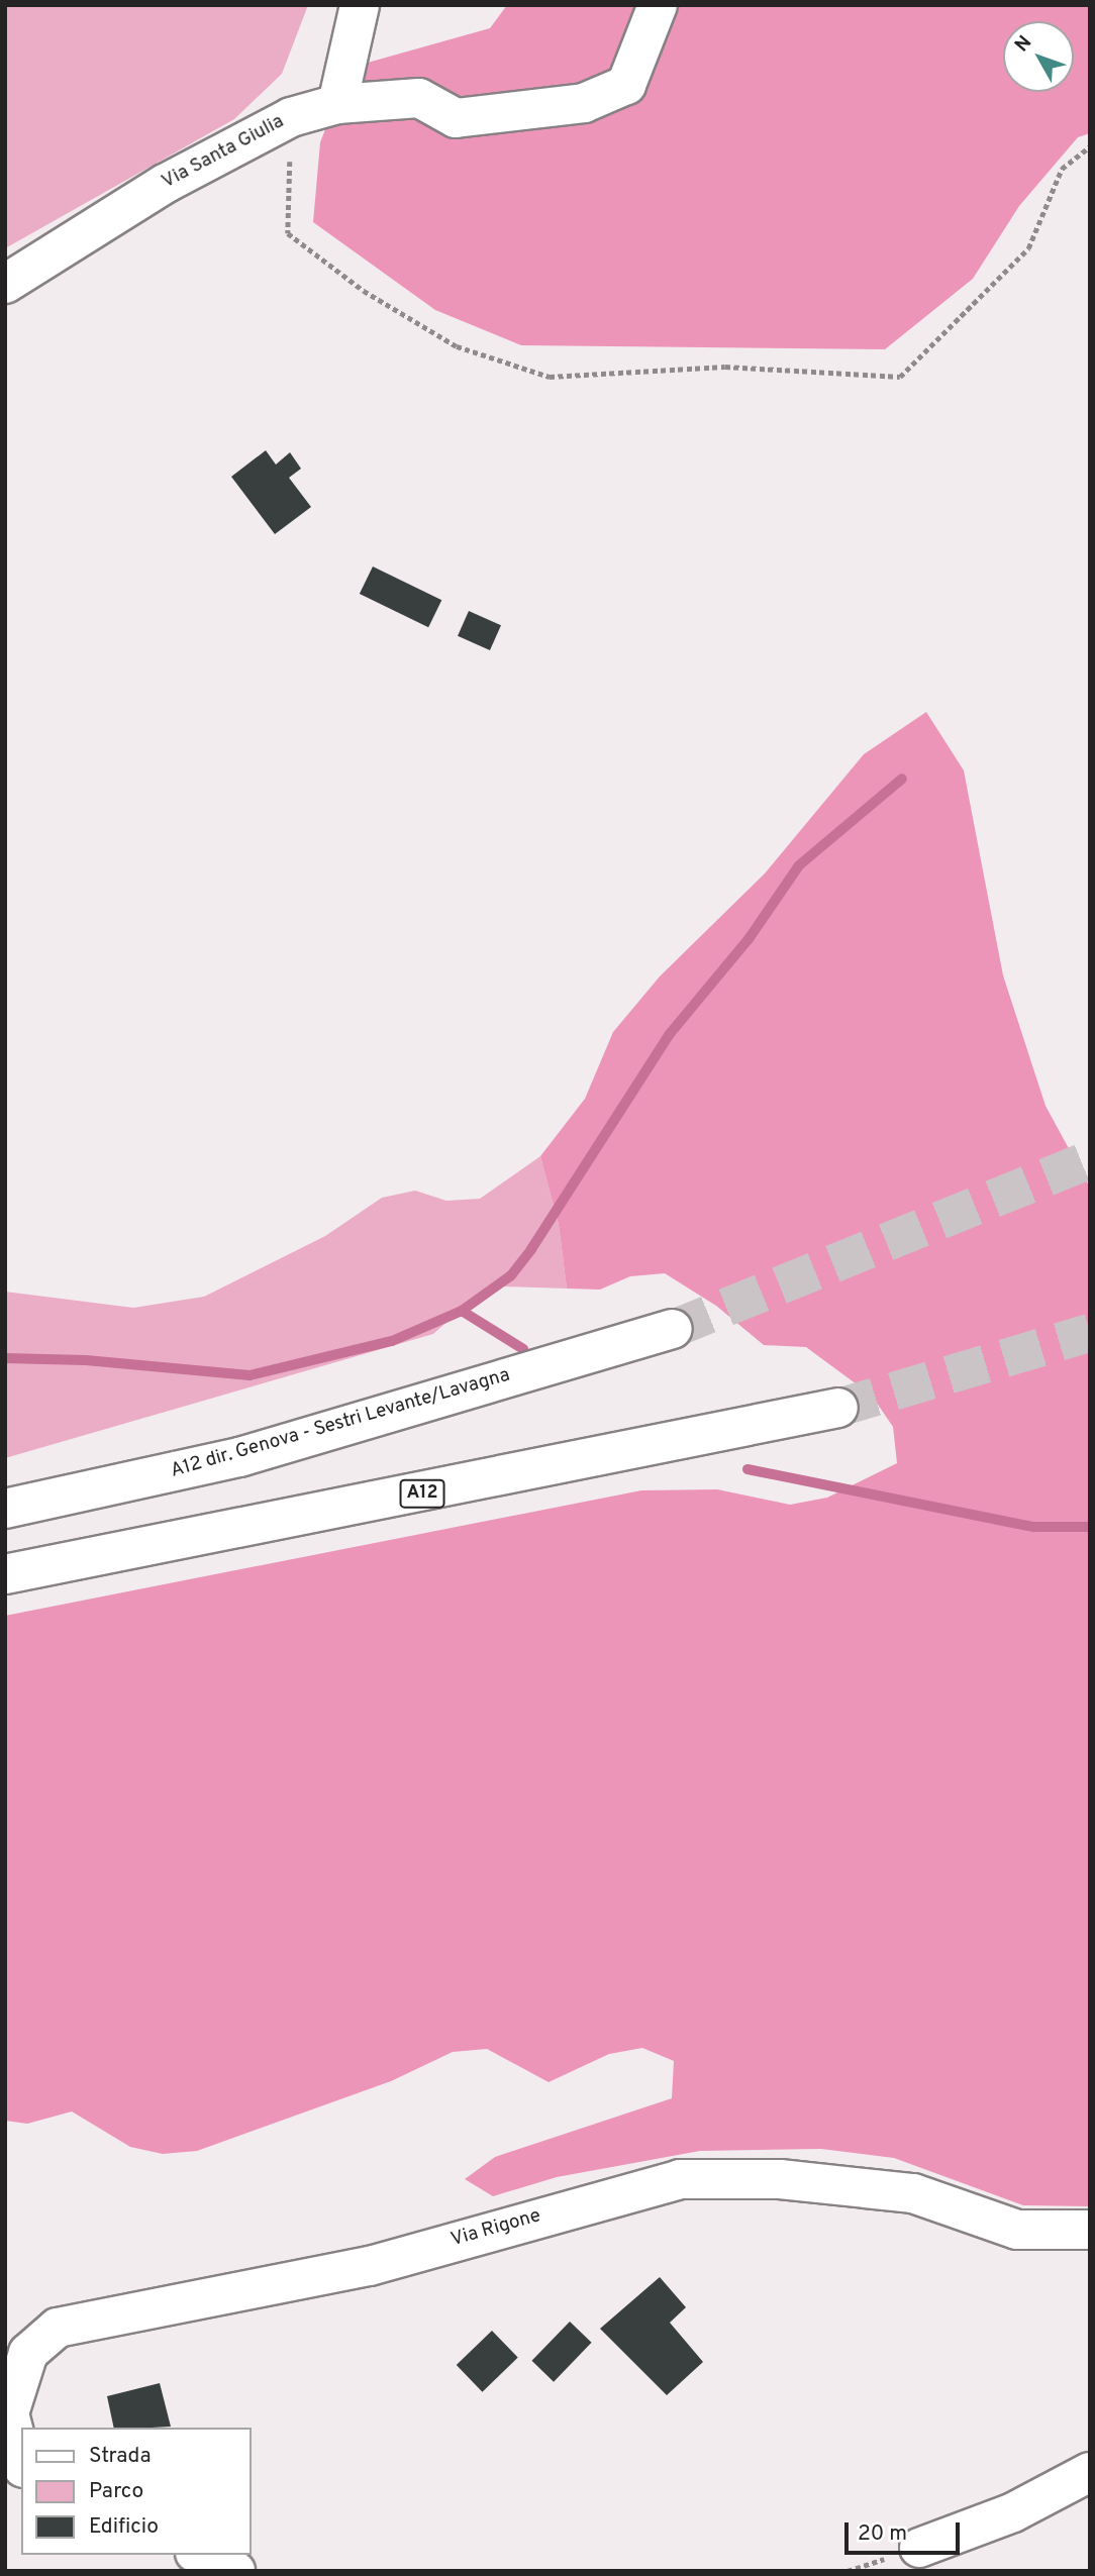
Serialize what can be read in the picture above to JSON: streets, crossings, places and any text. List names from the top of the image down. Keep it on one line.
{"streets":{"main road":["Via Santa Giulia","A12 dir. Genova - Sestri Levante/Lavagna","A12","Via Rigone"]},"legend":["Strada","Parco","Edificio"],"scale_bar":"20 m","north":"top left"}
